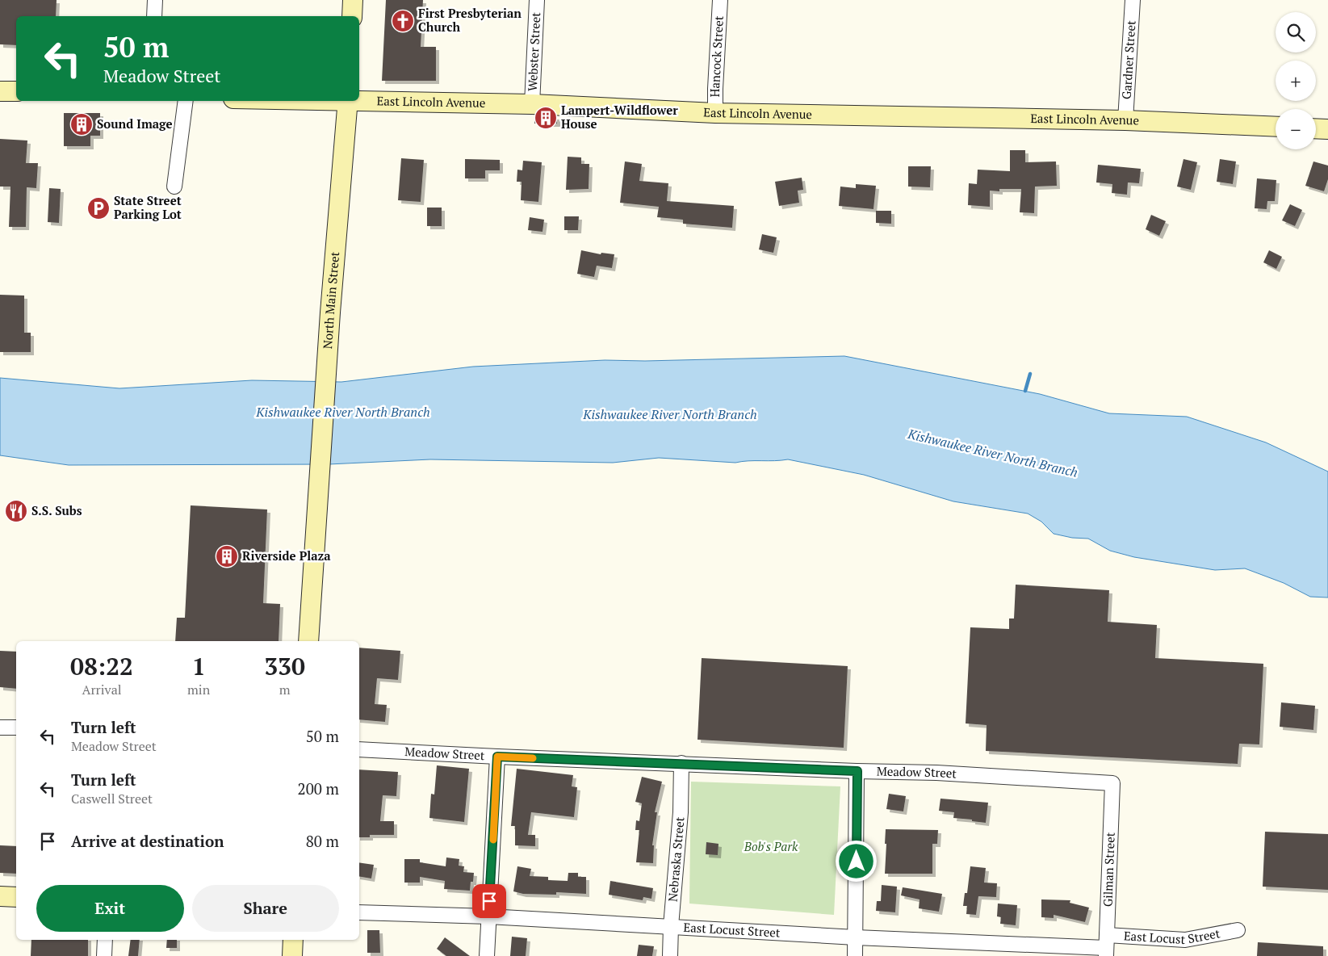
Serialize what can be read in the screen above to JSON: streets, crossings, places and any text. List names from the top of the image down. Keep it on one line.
{"streets":{"street":["Webster Street","Hancock Street","Gardner Street","East Lincoln Avenue","North Main Street","Meadow Street","Nebraska Street","Gilman Street","East Locust Street"]},"crossings":[["Webster Street","East Lincoln Avenue"],["Hancock Street","East Lincoln Avenue"],["Gardner Street","East Lincoln Avenue"],["Meadow Street","Nebraska Street"],["Meadow Street","Gilman Street"],["Nebraska Street","East Locust Street"],["Gilman Street","East Locust Street"]],"water":["Kishwaukee River North Branch"],"parks":["Bob's Park"],"places":{"church":["First Presbyterian Church"],"building":["Lampert-Wildflower House","Sound Image","Riverside Plaza"],"parking":["State Street Parking Lot"],"restaurant":["S.S. Subs"]},"page":{"map_buttons":["+","−"],"turn":["50 m","Meadow Street"],"eta":["08:22","Arrival","1","min","330","m"],"list":[{"name":"Turn left","note":"Meadow Street","value":"50 m"},{"name":"Turn left","note":"Caswell Street","value":"200 m"},{"name":"Arrive at destination","value":"80 m"}],"buttons":["Exit","Share"]}}
